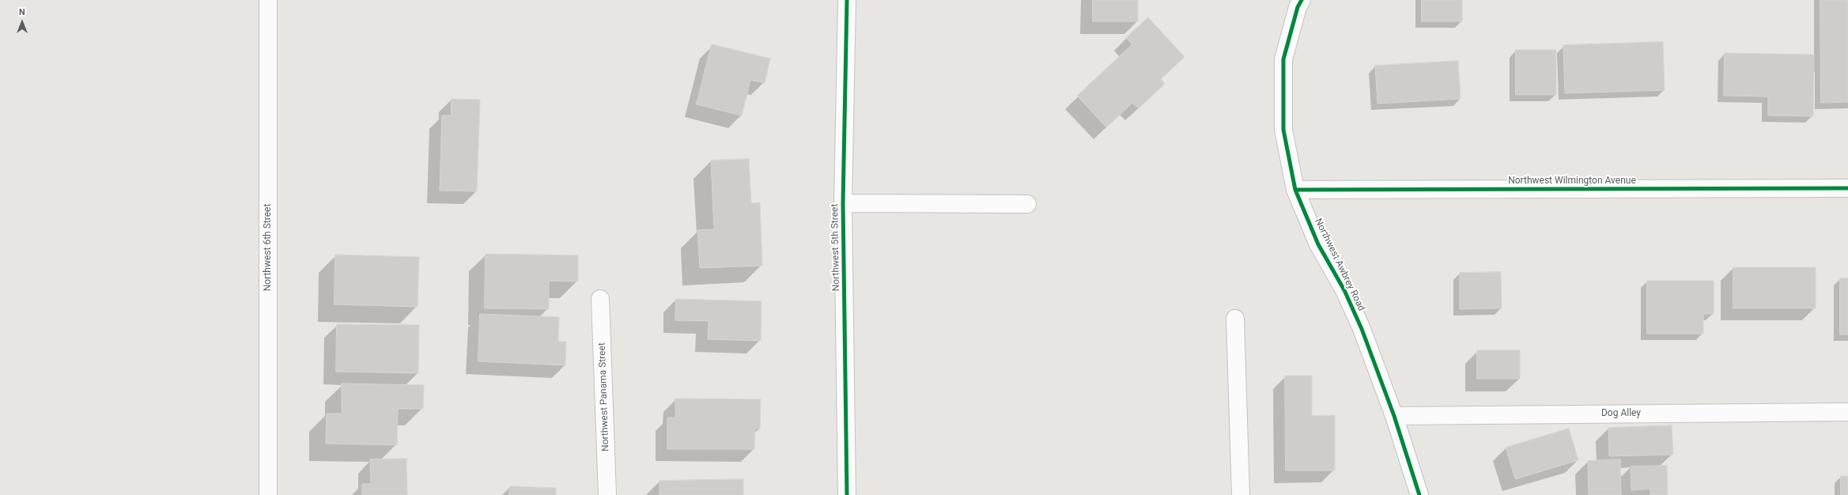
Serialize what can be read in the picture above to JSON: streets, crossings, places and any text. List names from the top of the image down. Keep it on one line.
{"streets":{"street":["Northwest Wilmington Avenue","Northwest 6th Street","Northwest 5th Street","Northwest Awbrey Road","Northwest Panama Street","Dog Alley"]},"crossings":[["Northwest Wilmington Avenue","Northwest Awbrey Road"],["Northwest Awbrey Road","Dog Alley"]],"north":"top"}
